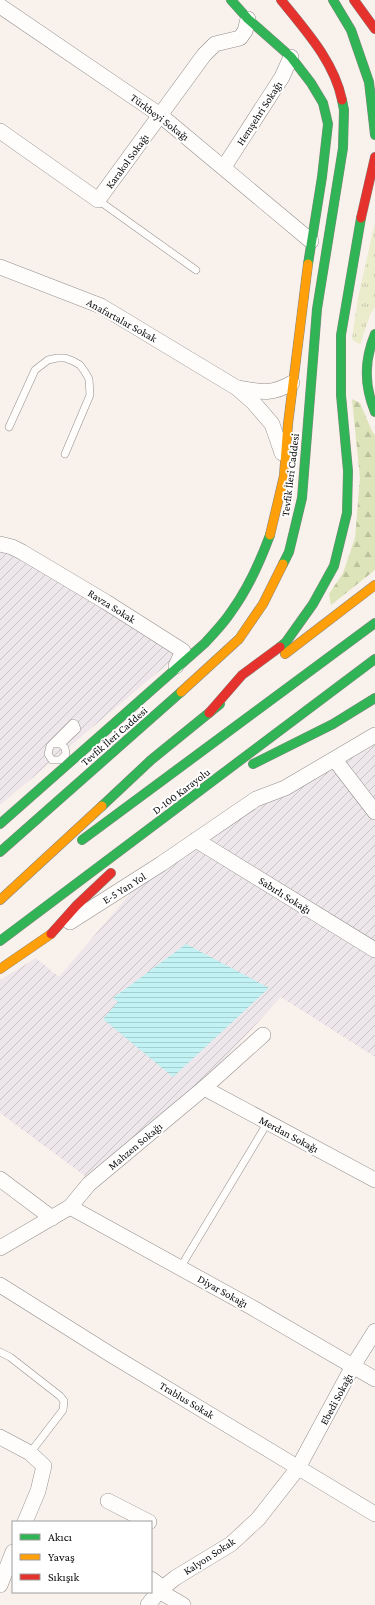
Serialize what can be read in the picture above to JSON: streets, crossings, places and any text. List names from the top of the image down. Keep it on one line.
{"streets":{"main road":["Tevfik İleri Caddesi","D-100 Karayolu"],"street":["Hemşehri Sokağı","Türkbeyi Sokağı","Karakol Sokağı","Anafartalar Sokak","Ravza Sokak","E-5 Yan Yol","Sabırlı Sokağı","Merdan Sokağı","Mahzen Sokağı","Diyar Sokağı","Ebedi Sokağı","Trablus Sokak","Kalyon Sokak"]},"crossings":[["Hemşehri Sokağı","Türkbeyi Sokağı"],["Hemşehri Sokağı","Tevfik İleri Caddesi"],["Türkbeyi Sokağı","Karakol Sokağı"],["Türkbeyi Sokağı","Tevfik İleri Caddesi"],["Karakol Sokağı","Tevfik İleri Caddesi"],["Tevfik İleri Caddesi","Ravza Sokak"],["E-5 Yan Yol","Sabırlı Sokağı"],["Merdan Sokağı","Mahzen Sokağı"],["Mahzen Sokağı","Diyar Sokağı"],["Diyar Sokağı","Ebedi Sokağı"],["Ebedi Sokağı","Trablus Sokak"],["Ebedi Sokağı","Kalyon Sokak"],["Trablus Sokak","Kalyon Sokak"]],"legend":["Akıcı","Yavaş","Sıkışık"]}
